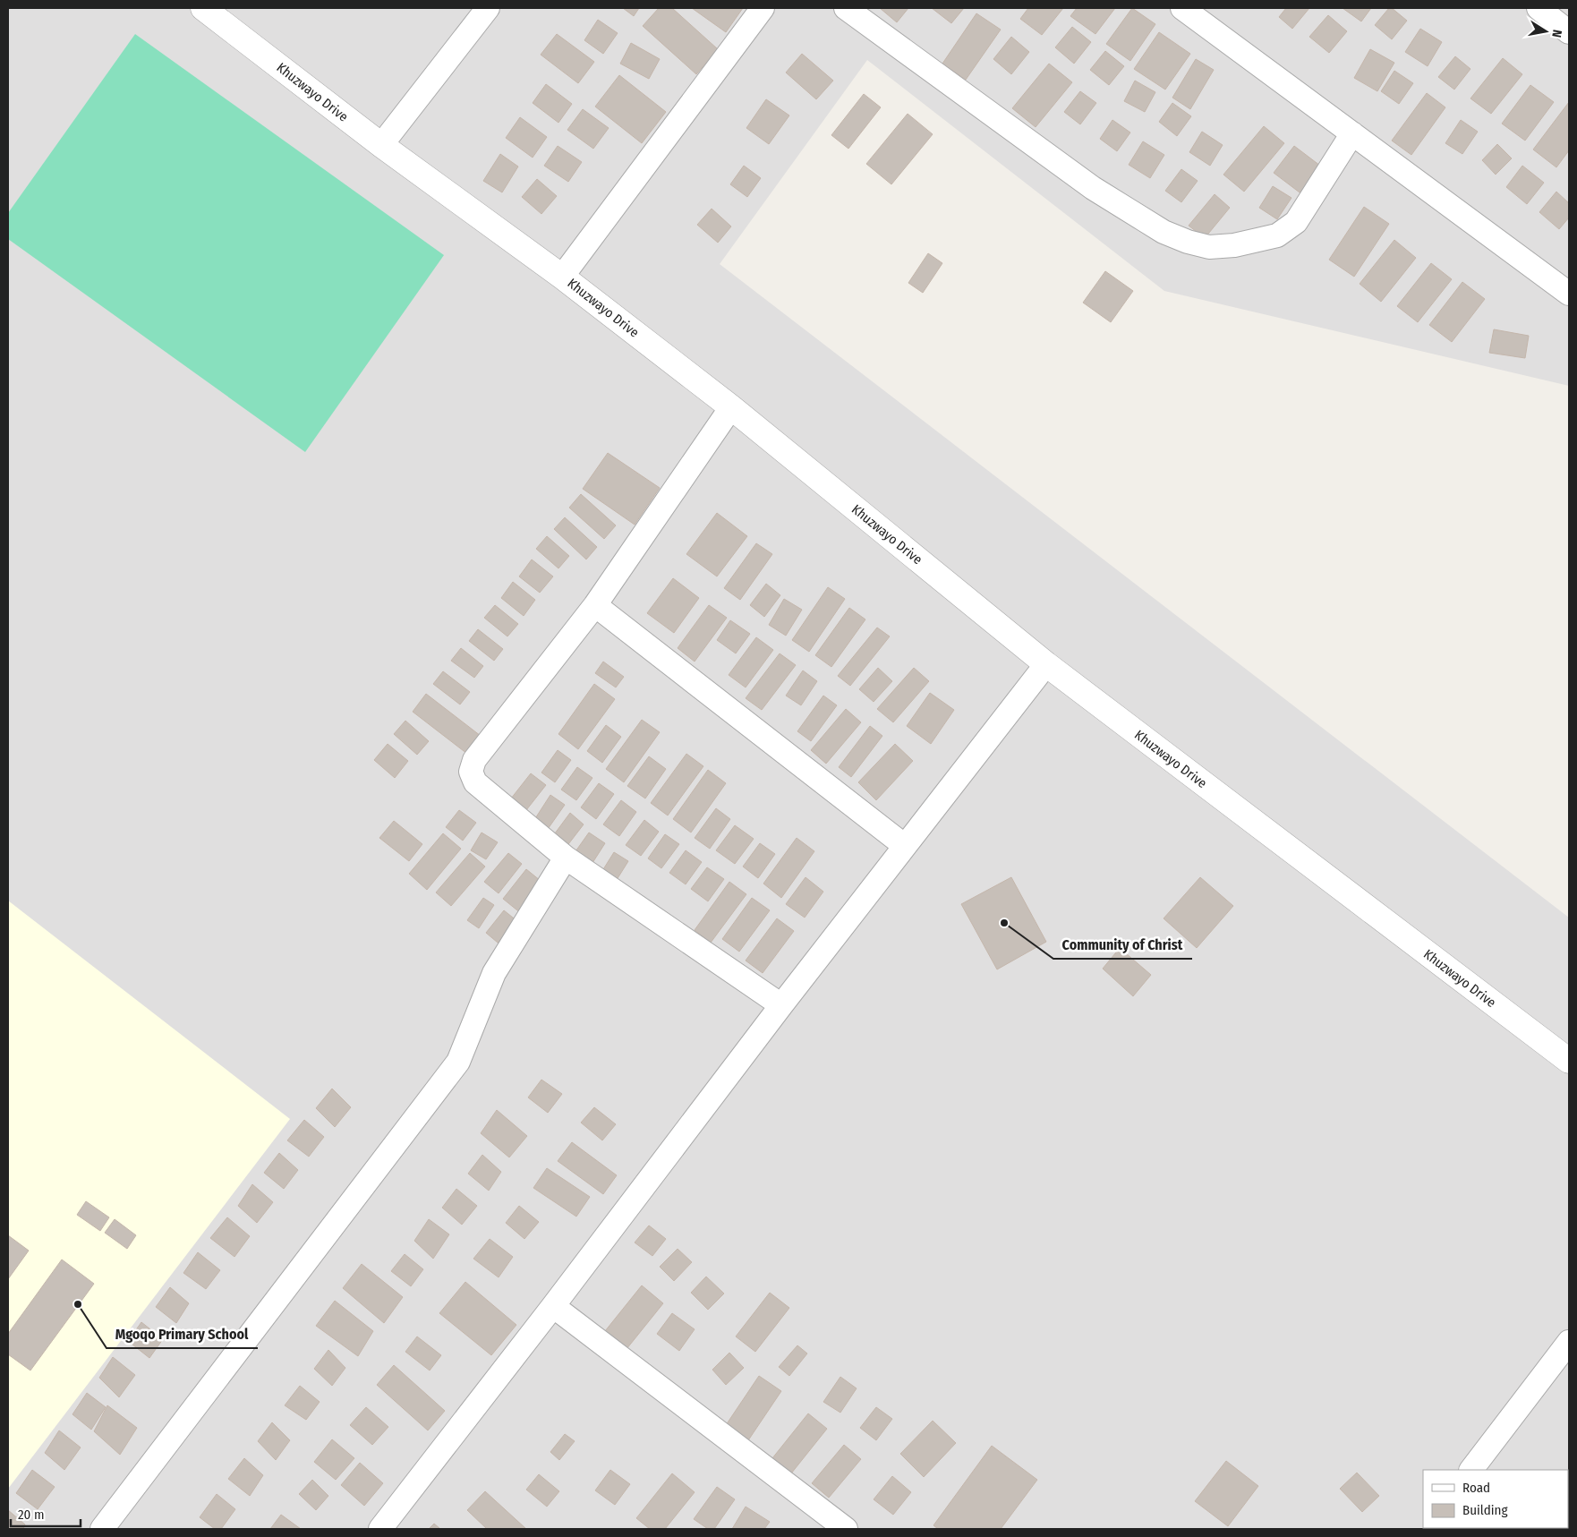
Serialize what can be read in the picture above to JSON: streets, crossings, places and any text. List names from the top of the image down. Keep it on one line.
{"streets":{"street":["Khuzwayo Drive"]},"places":["Community of Christ","Mgoqo Primary School"],"legend":["Road","Building"],"scale_bar":"20 m","north":"right"}
